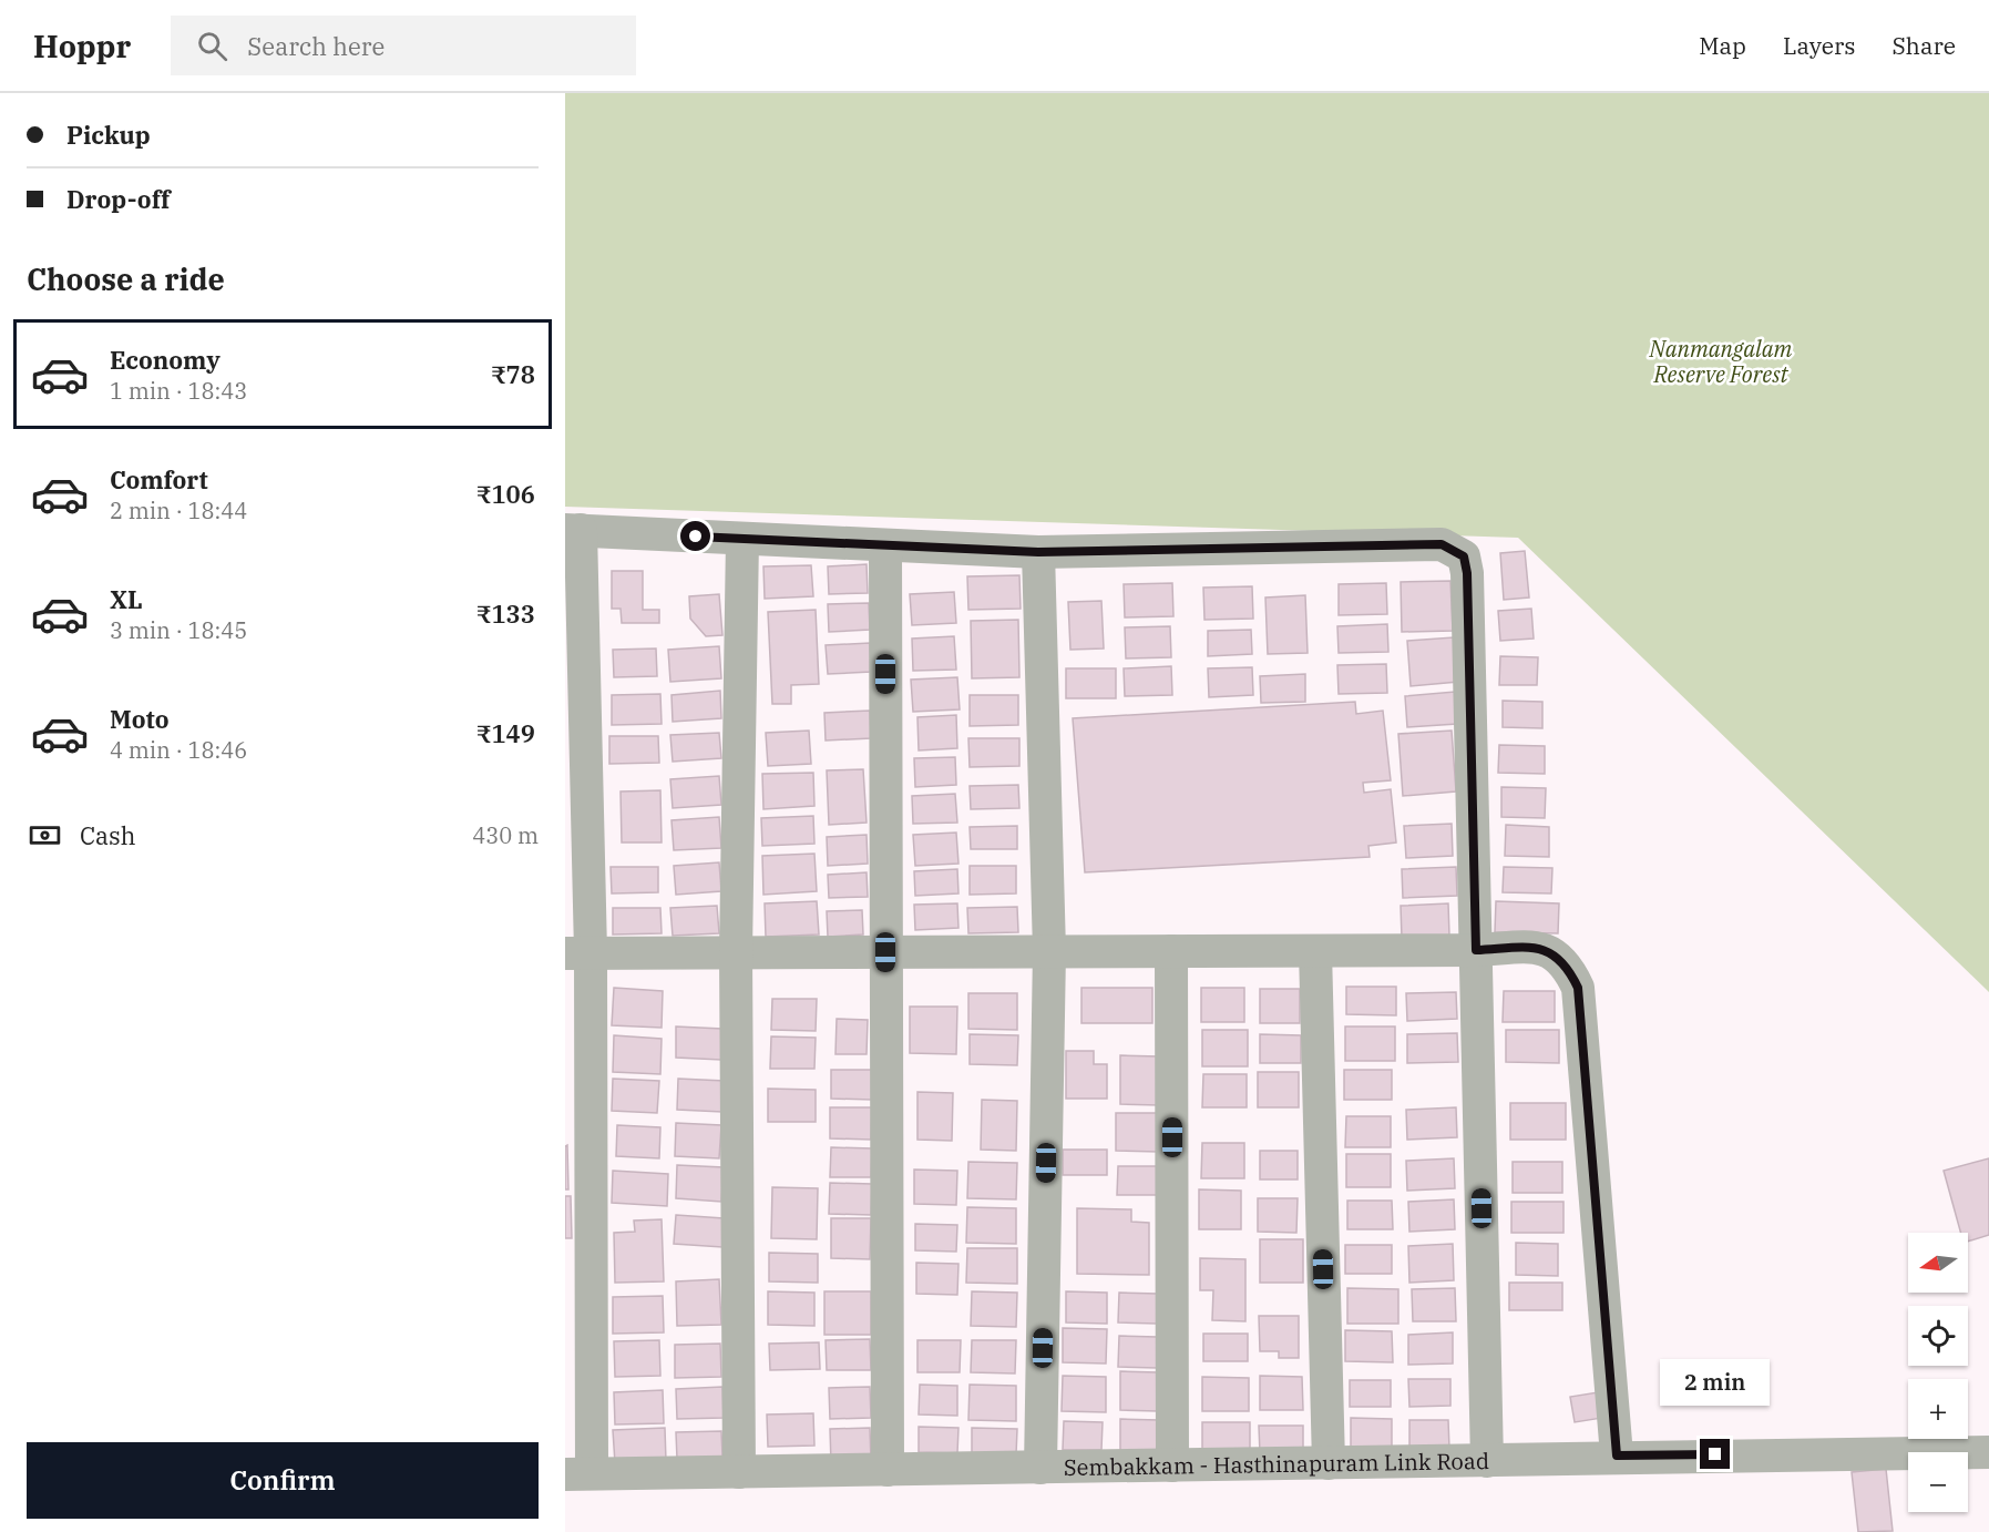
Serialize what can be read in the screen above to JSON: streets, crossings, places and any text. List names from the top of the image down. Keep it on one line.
{"streets":{"street":["Sembakkam - Hasthinapuram Link Road"]},"parks":["Nanmangalam Reserve Forest"],"north":"left","page":{"header":"Hoppr","search":"Search here","nav":["Map","Layers","Share"],"banner":["Pickup","Drop-off"],"heading":"Choose a ride","list":[{"name":"Economy","note":"1 min · 18:43","value":"₹78"},{"name":"Comfort","note":"2 min · 18:44","value":"₹106"},{"name":"XL","note":"3 min · 18:45","value":"₹133"},{"name":"Moto","note":"4 min · 18:46","value":"₹149"}],"pay":["Cash","430 m"],"map_buttons":["+","−"],"bubble":"2 min","buttons":"Confirm"}}
